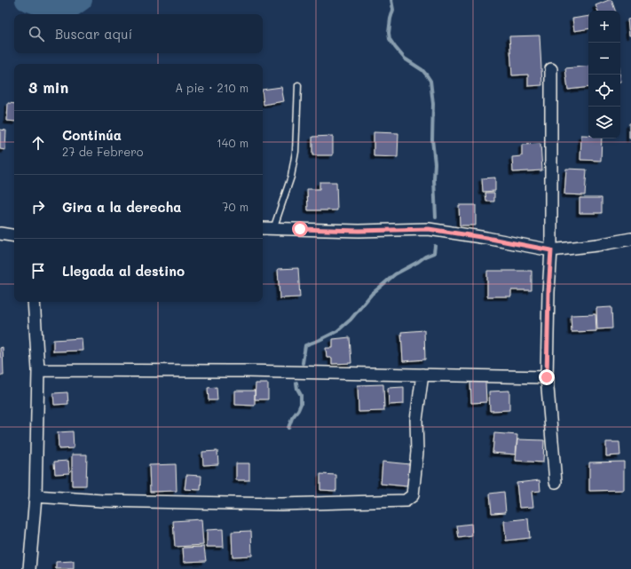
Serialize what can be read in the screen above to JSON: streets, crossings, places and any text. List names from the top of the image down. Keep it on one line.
{"page":{"map_buttons":["+","−"],"search":"Buscar aquí","heading":["3 min","A pie · 210 m"],"list":[["Continúa","27 de Febrero","140 m"],["Gira a la derecha","70 m"],"Llegada al destino"]}}
